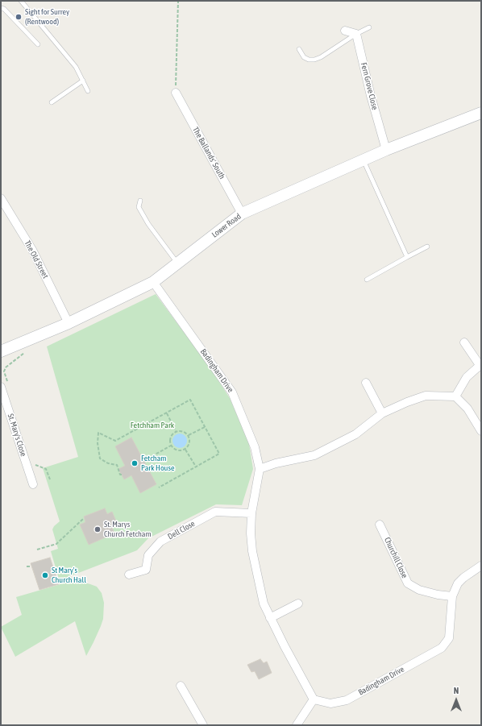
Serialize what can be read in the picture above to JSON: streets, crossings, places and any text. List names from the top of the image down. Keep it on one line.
{"streets":{"street":["Fern Grove Close","The Ballands' South","Lower Road","The Old Street","Badingham Drive","St. Mary's Close","Dell Close","Churchill Close"]},"crossings":[["Fern Grove Close","Lower Road"],["The Ballands' South","Lower Road"],["Lower Road","The Old Street"],["Lower Road","Badingham Drive"],["Badingham Drive","Dell Close"],["Badingham Drive","Churchill Close"]],"parks":["Fetchham Park"],"places":["Sight for Surrey (Rentwood)","Fetcham Park House","St. Marys Church Fetcham","St Mary's Church Hall"],"north":"top"}
